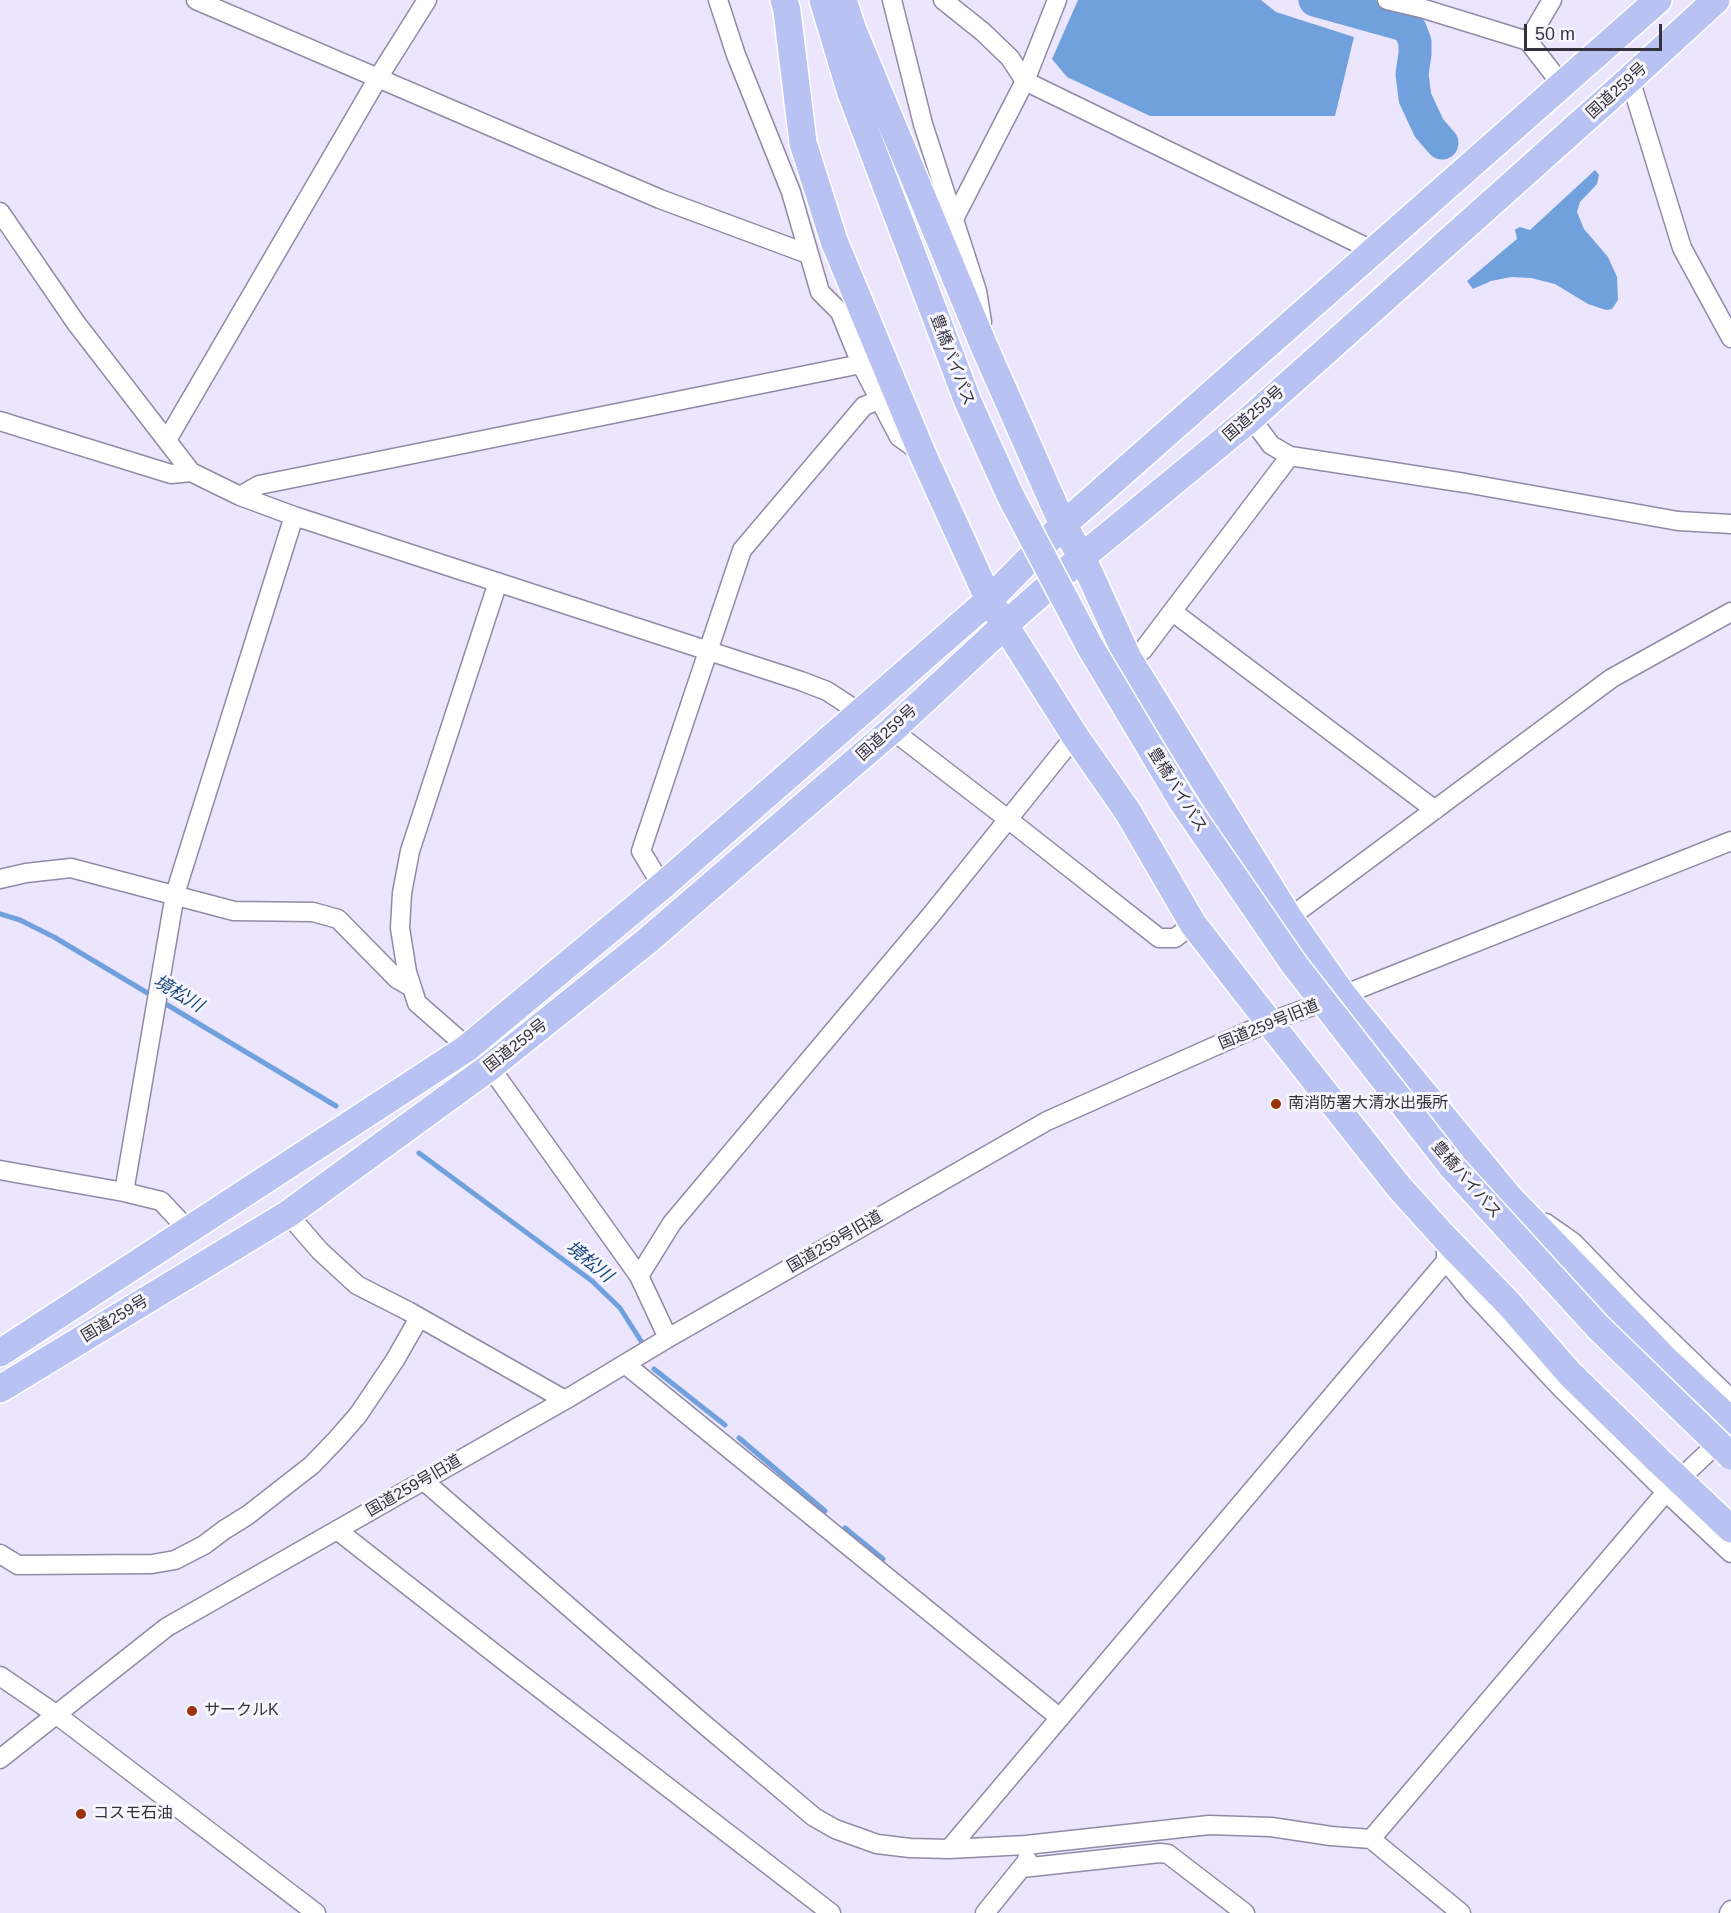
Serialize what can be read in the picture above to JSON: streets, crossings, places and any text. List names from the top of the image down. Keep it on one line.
{"streets":{"highway":["国道259号","豊橋バイパス"],"street":["国道259号旧道"]},"water":["境松川"],"places":["南消防署大清水出張所","サークルK","コスモ石油"],"scale_bar":"50 m"}
